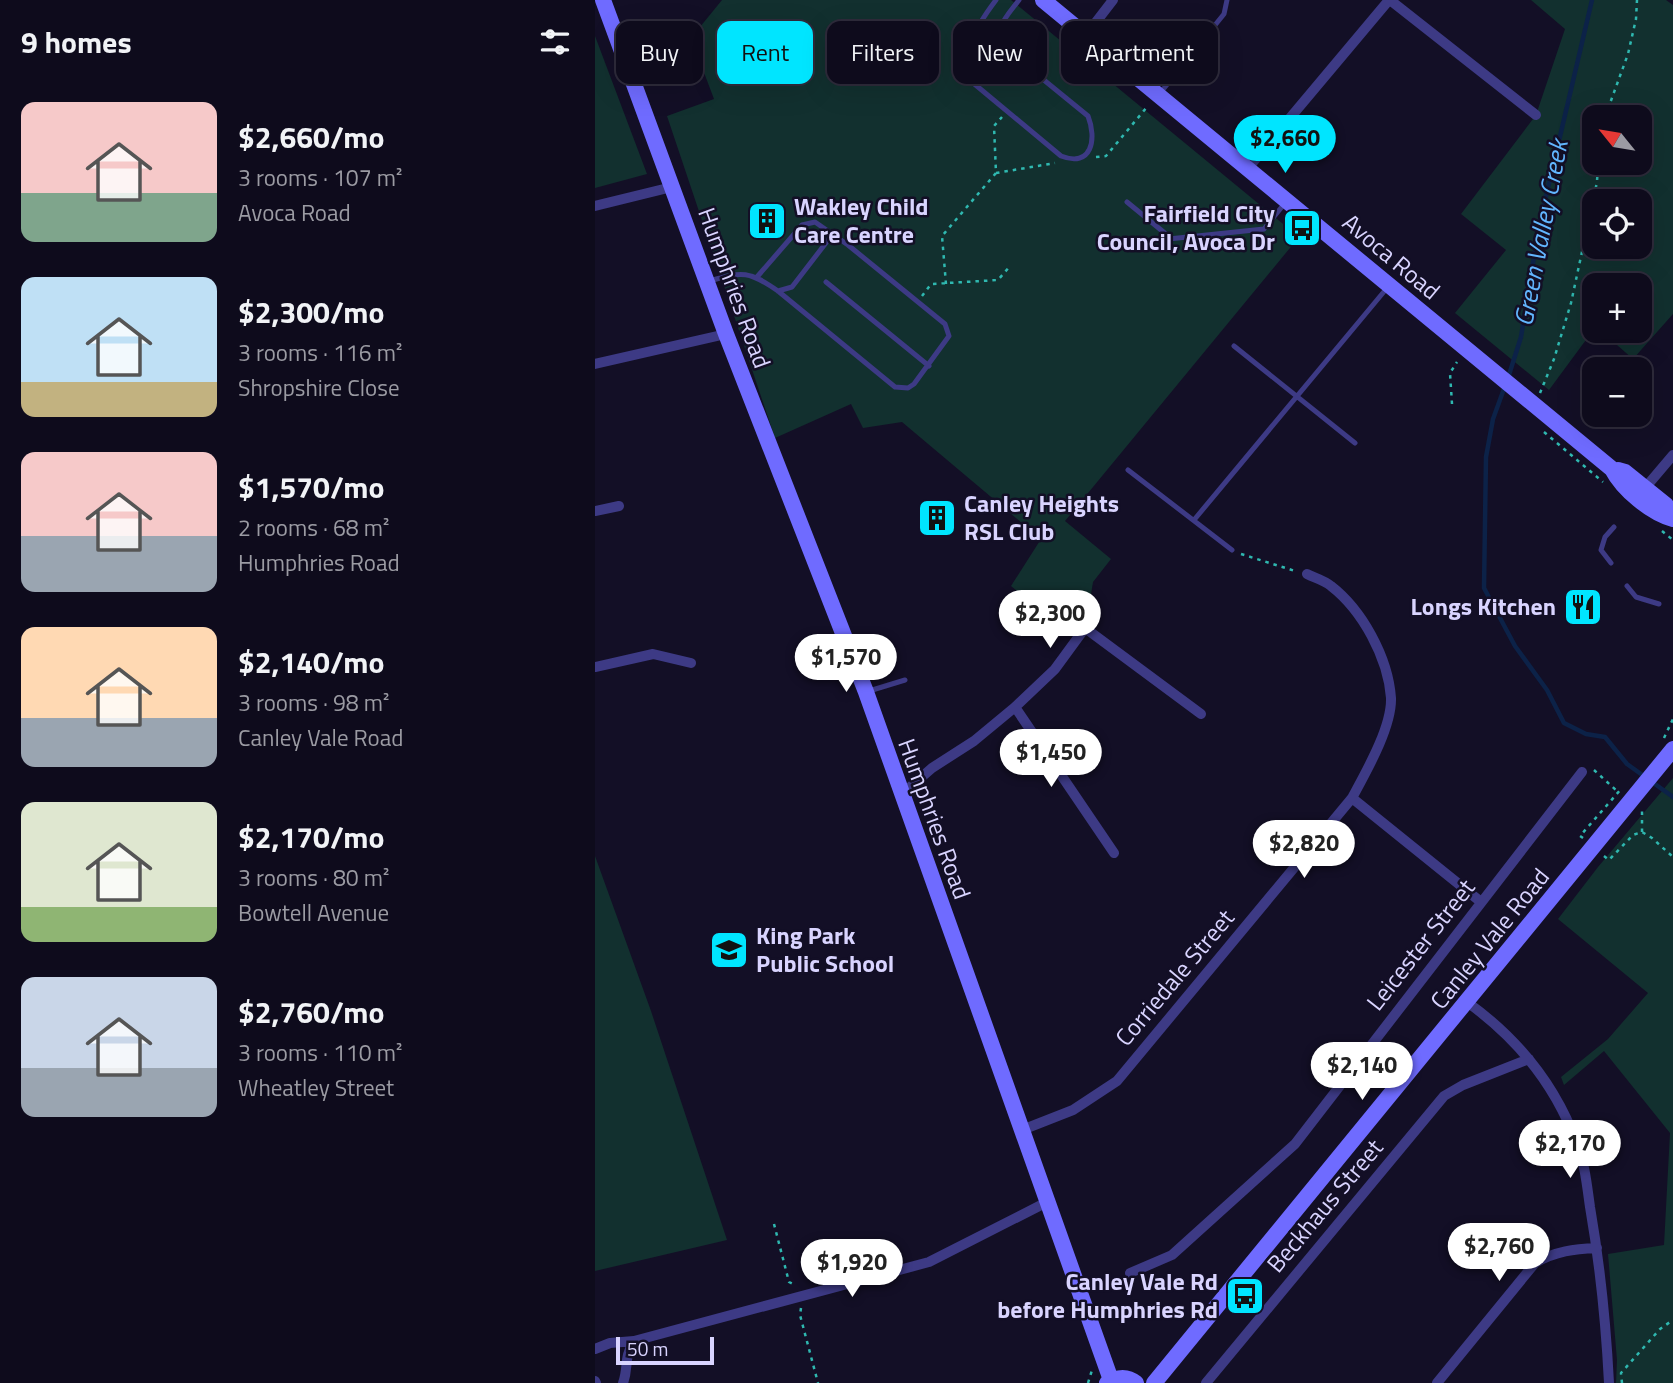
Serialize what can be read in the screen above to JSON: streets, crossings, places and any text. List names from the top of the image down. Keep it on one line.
{"streets":{"main road":["Avoca Road","Humphries Road","Canley Vale Road"],"street":["Leicester Street","Corriedale Street","Beckhaus Street"]},"crossings":[["Humphries Road","Corriedale Street"]],"water":["Green Valley Creek"],"places":{"building":["Wakley Child Care Centre","Canley Heights RSL Club"],"bus stop":["Fairfield City Council, Avoca Dr","Canley Vale Rd before Humphries Rd"],"restaurant":["Longs Kitchen"],"school or university":["King Park Public School"]},"scale_bar":"50 m","north":"top left","page":{"heading":"9 homes","chip":["Buy","Rent","Filters","New","Apartment"],"list":[{"name":"$2,660/mo","note":"3 rooms · 107 m² · Avoca Road"},{"name":"$2,300/mo","note":"3 rooms · 116 m² · Shropshire Close"},{"name":"$1,570/mo","note":"2 rooms · 68 m² · Humphries Road"},{"name":"$2,140/mo","note":"3 rooms · 98 m² · Canley Vale Road"},{"name":"$2,170/mo","note":"3 rooms · 80 m² · Bowtell Avenue"},{"name":"$2,760/mo","note":"3 rooms · 110 m² · Wheatley Street"}],"map_buttons":["+","−"],"price":["$2,660","$2,300","$1,570","$1,450","$2,820","$2,140","$2,170","$2,760","$1,920"],"scale":"50 m"}}
